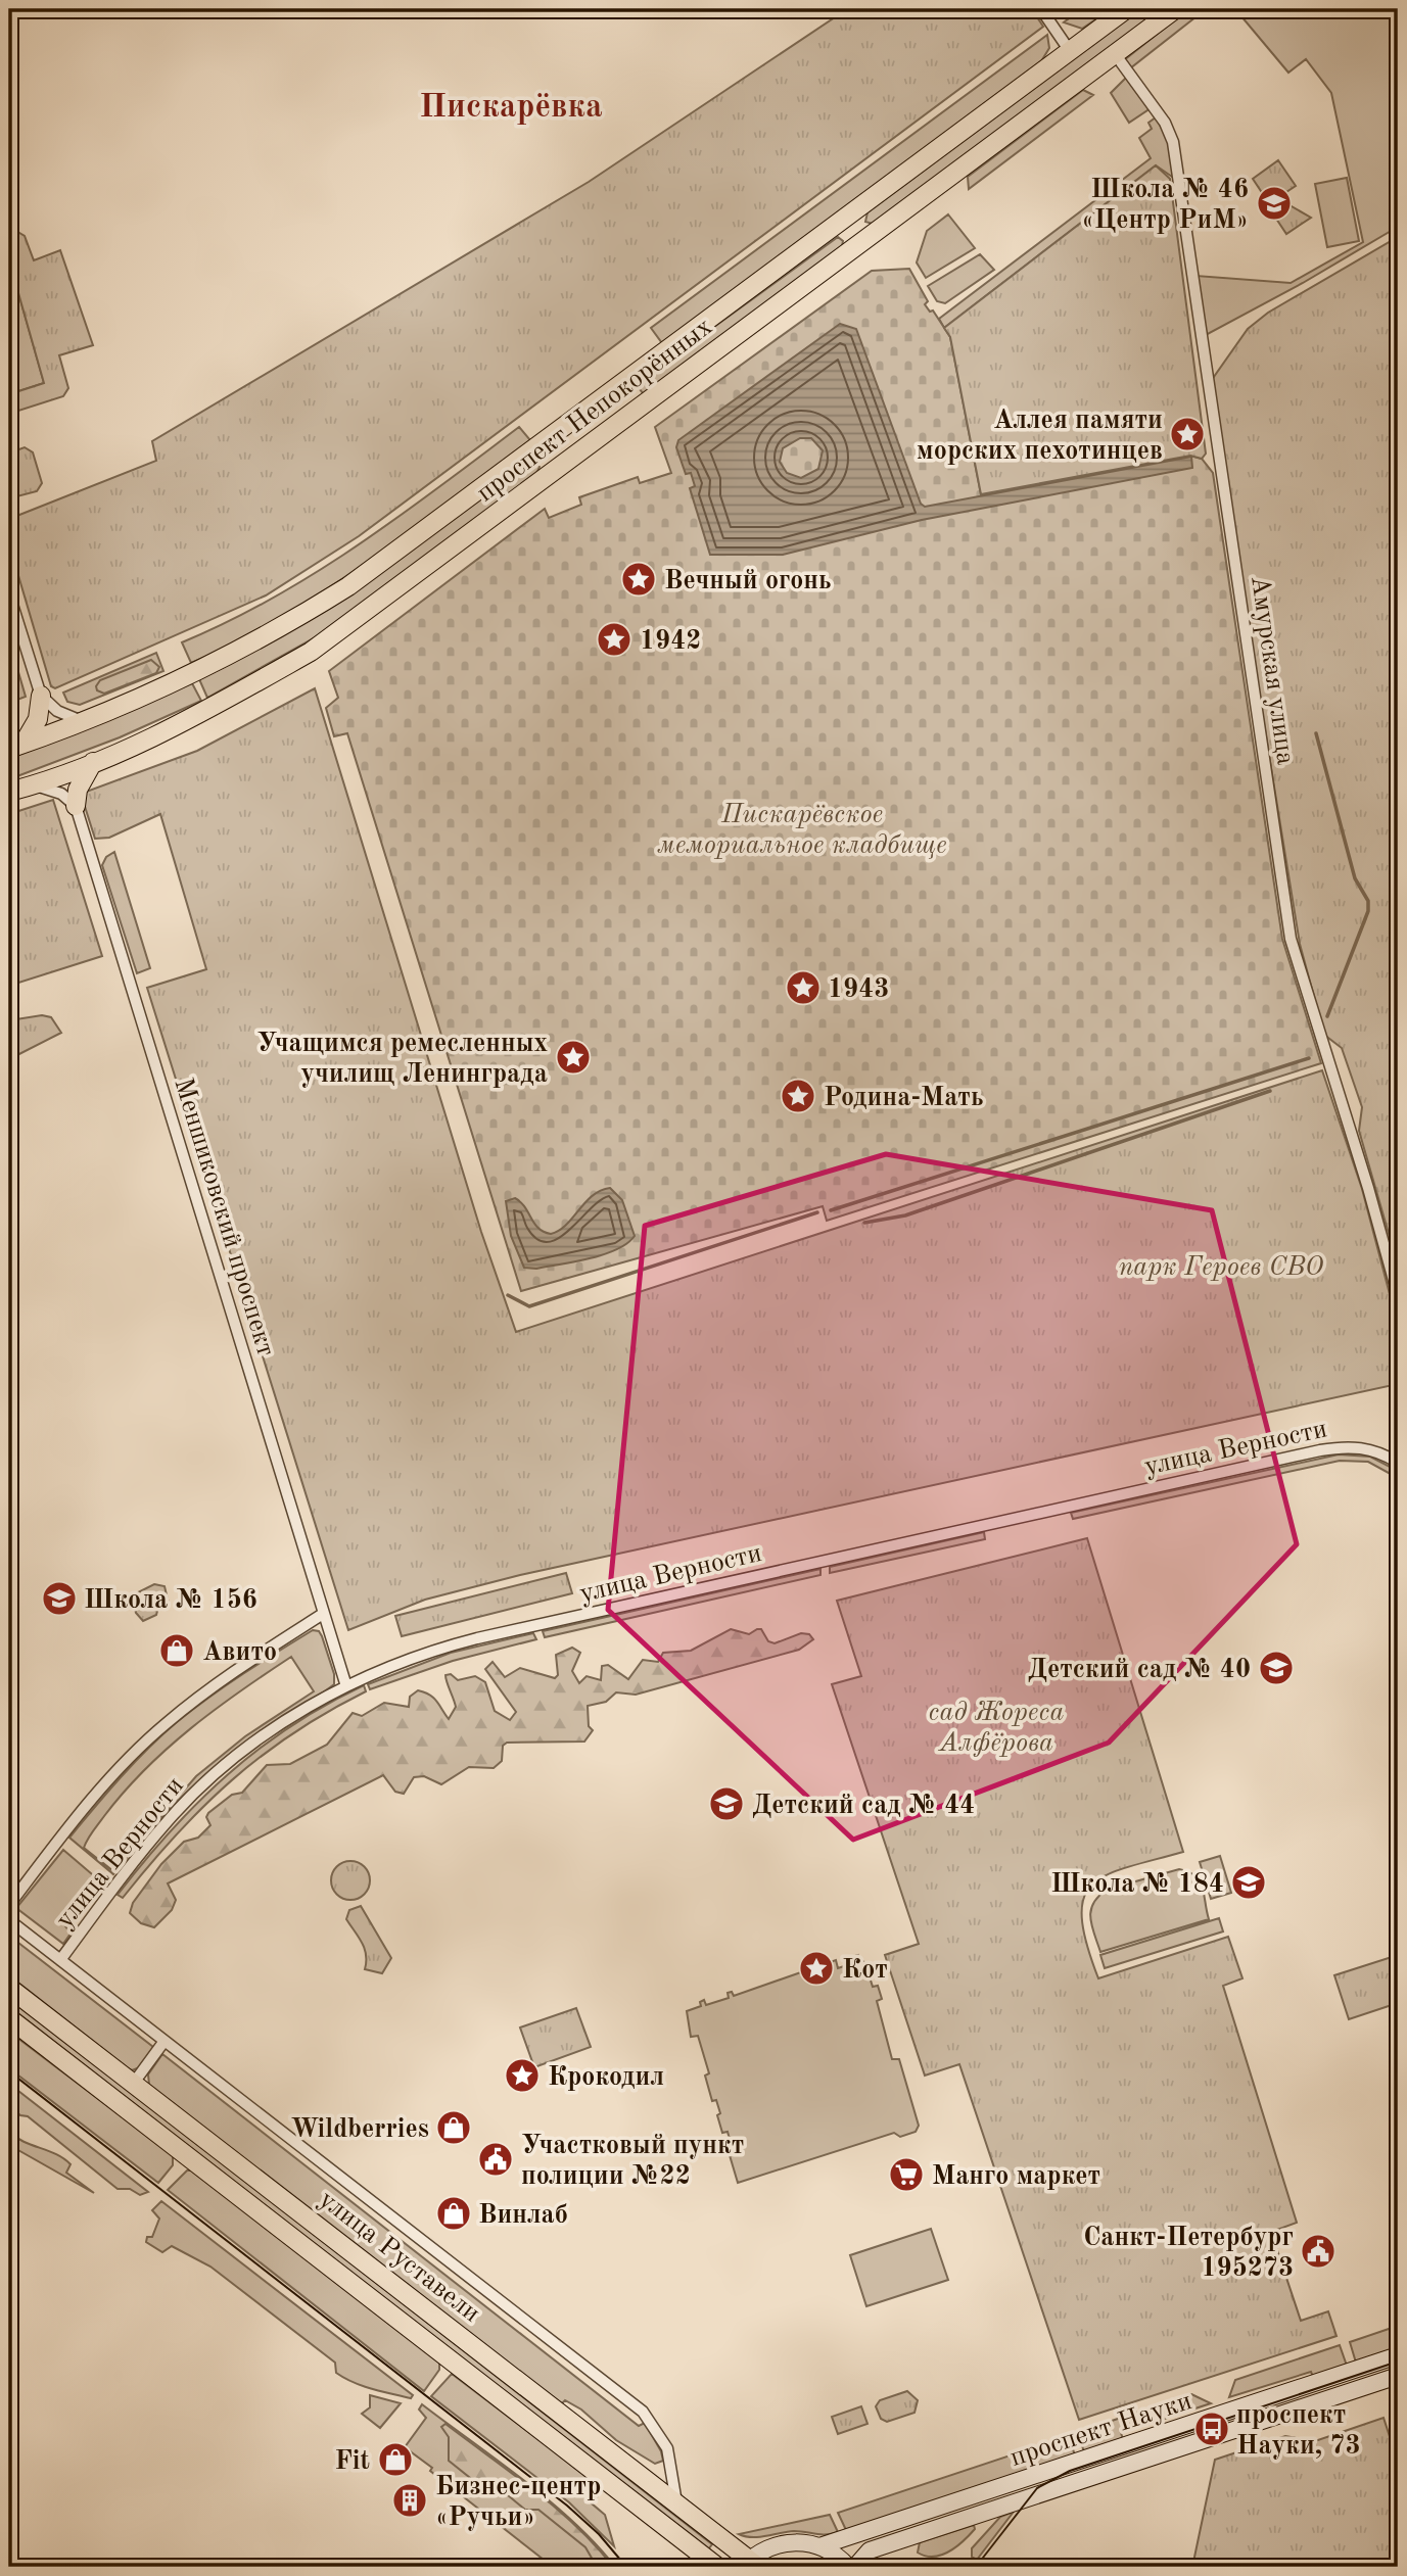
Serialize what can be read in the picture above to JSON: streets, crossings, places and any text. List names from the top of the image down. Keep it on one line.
{"streets":{"main road":["проспект Непокорённых","улица Руставели","проспект Науки"],"street":["Амурская улица","Меншиковский проспект","улица Верности"]},"crossings":[["проспект Непокорённых","Амурская улица"],["Меншиковский проспект","улица Верности"],["улица Руставели","проспект Науки"]],"districts":["Пискарёвка"],"parks":["Пискарёвское мемориальное кладбище","парк Героев СВО","сад Жореса Алфёрова"],"places":{"school or university":["Школа № 46 «Центр РиМ»","Школа № 156","Детский сад № 40","Детский сад № 44","Школа № 184"],"place":["Аллея памяти морских пехотинцев","Вечный огонь","1942","1943","Учащимся ремесленных училищ Ленинграда","Родина-Мать","Кот","Крокодил"],"shop":["Авито","Wildberries","Винлаб","Fit"],"public building":["Участковый пункт полиции №22","Санкт-Петербург 195273"],"supermarket":["Манго маркет"],"bus stop":["проспект Науки, 73"],"building":["Бизнес-центр «Ручьи»"]}}
